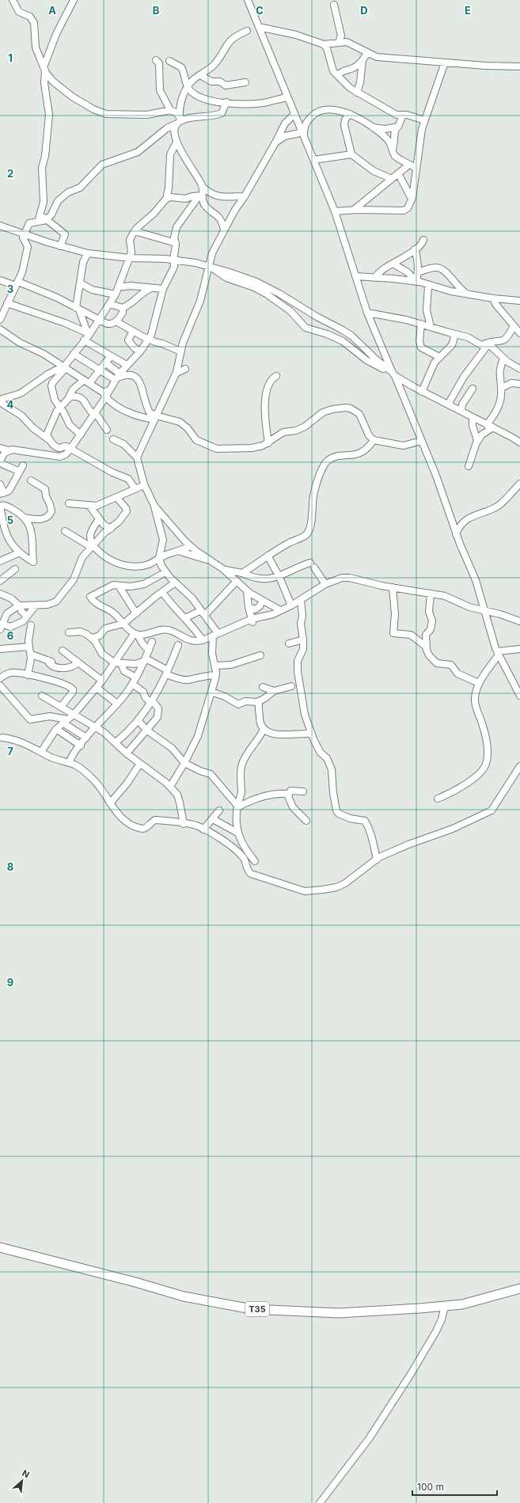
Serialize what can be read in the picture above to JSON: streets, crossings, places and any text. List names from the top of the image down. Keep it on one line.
{"streets":{"highway":["T35"]},"scale_bar":"100 m","north":"top right","grid":{"columns":["A","B","C","D","E"],"rows":["1","2","3","4","5","6","7","8","9"]}}
